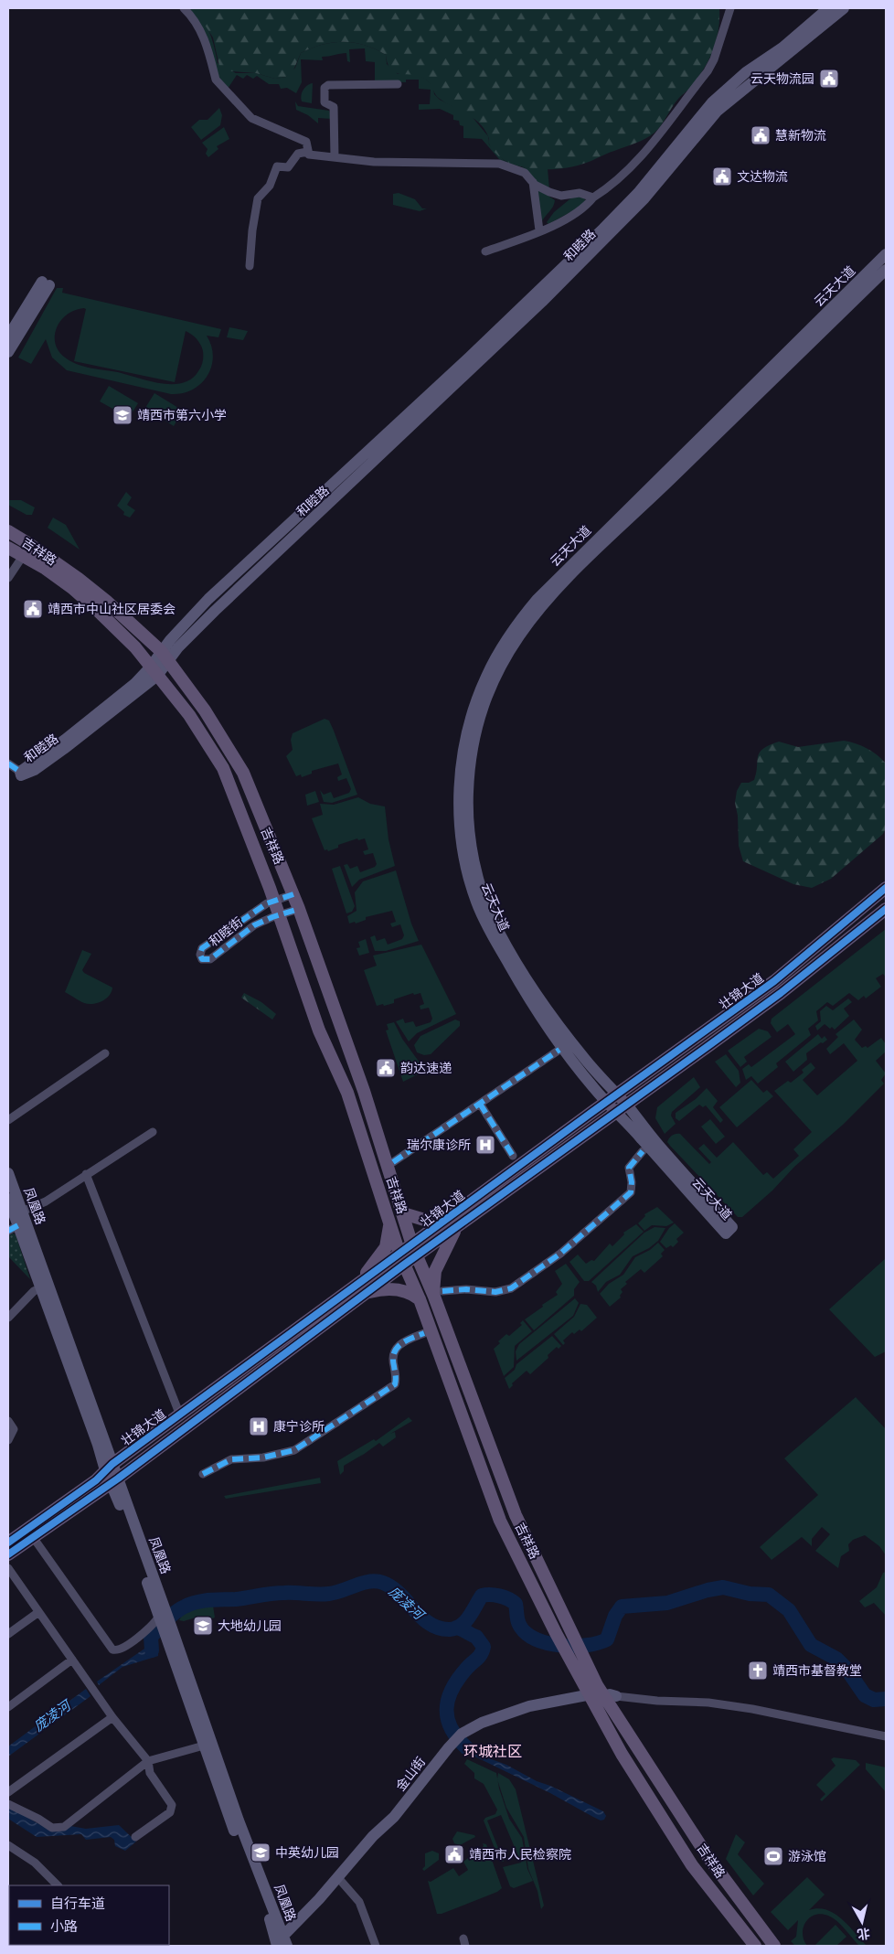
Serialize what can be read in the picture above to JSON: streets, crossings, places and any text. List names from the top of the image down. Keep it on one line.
{"streets":{"main road":["和睦路","云天大道","吉祥路","壮锦大道","凤凰路","金山街"],"street":["和睦街"]},"crossings":[["和睦路","吉祥路"],["云天大道","壮锦大道"],["吉祥路","和睦街"],["吉祥路","壮锦大道"],["吉祥路","金山街"],["壮锦大道","凤凰路"],["凤凰路","金山街"]],"districts":["环城社区"],"water":["庞凌河"],"places":{"public building":["云天物流园","慧新物流","文达物流","靖西市中山社区居委会","韵达速递","靖西市人民检察院"],"school or university":["靖西市第六小学","大地幼儿园","中英幼儿园"],"hospital":["瑞尔康诊所","康宁诊所"],"church":["靖西市基督教堂"],"sports":["游泳馆"]},"legend":["自行车道","小路"],"north":"bottom"}
